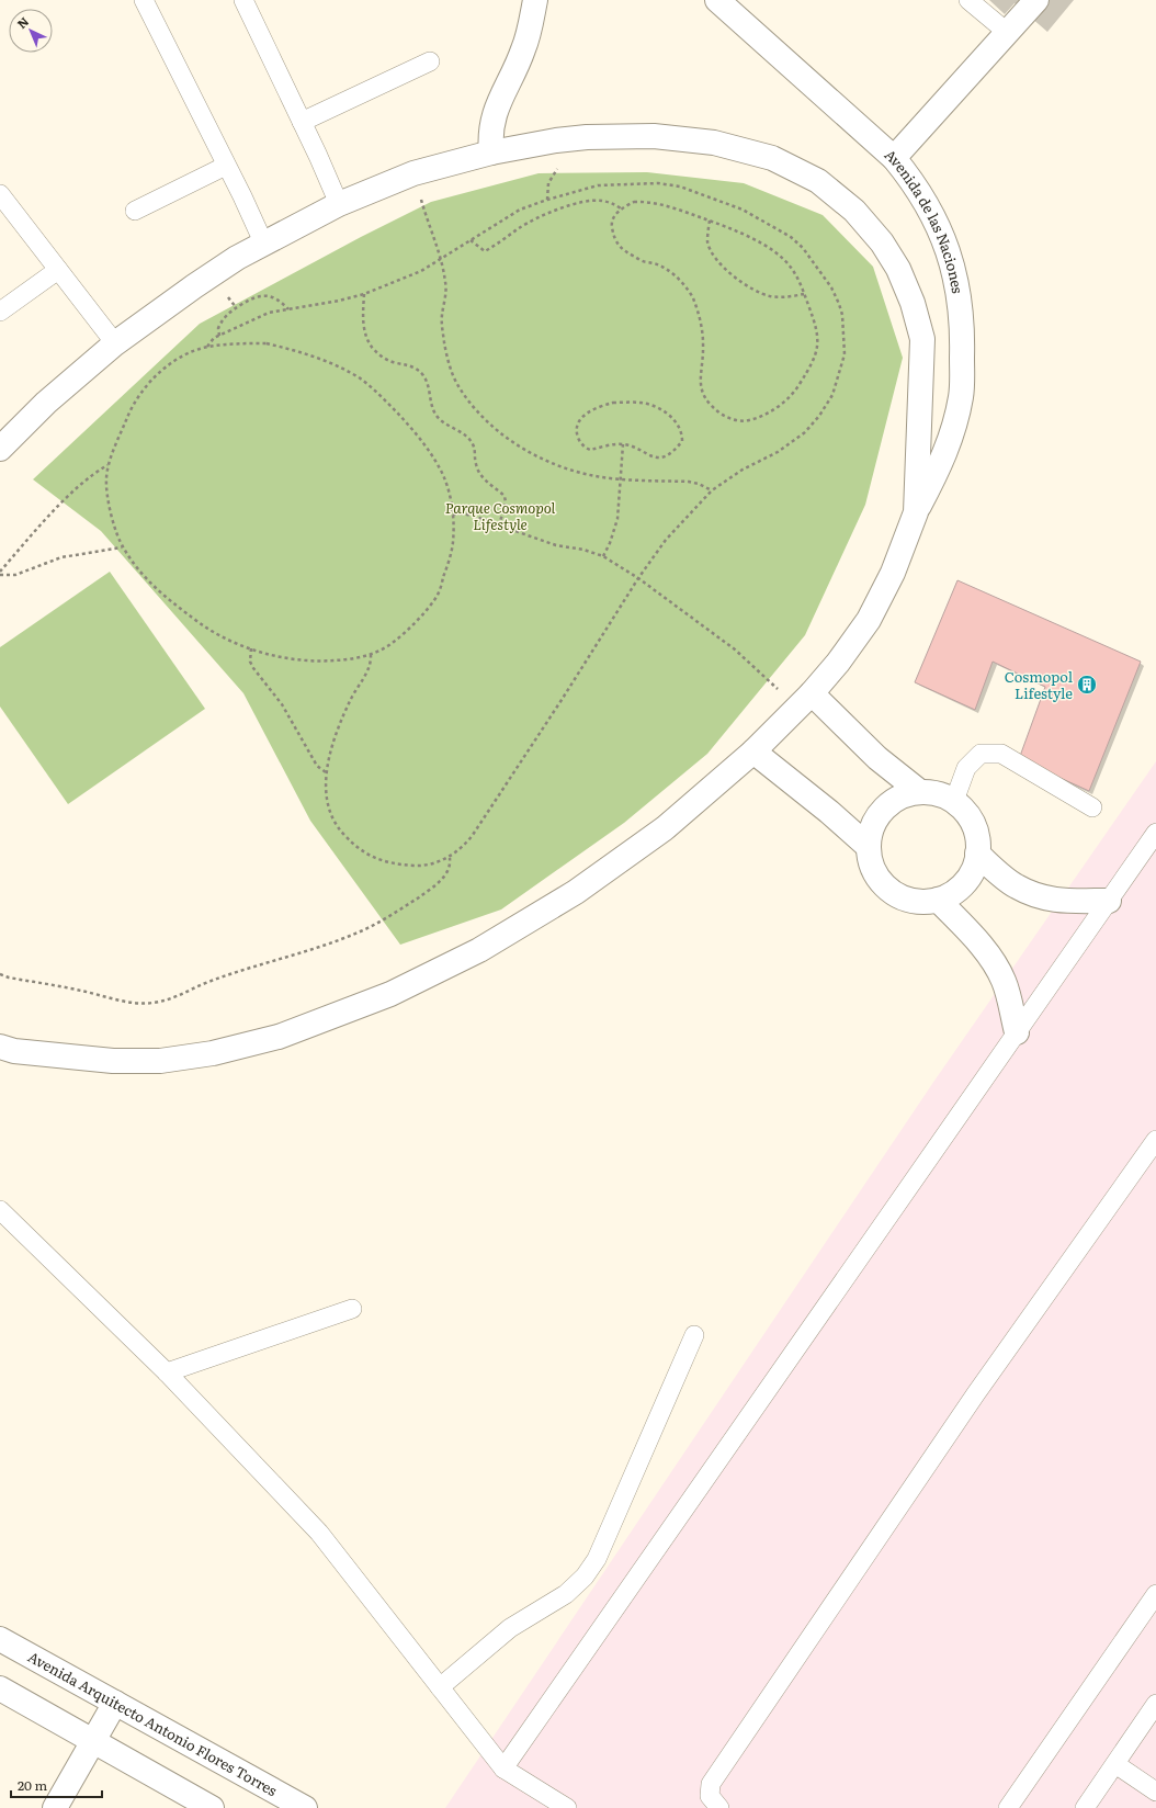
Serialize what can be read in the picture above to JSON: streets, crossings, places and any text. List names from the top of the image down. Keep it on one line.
{"streets":{"street":["Avenida de las Naciones","Avenida Arquitecto Antonio Flores Torres"]},"parks":["Parque Cosmopol Lifestyle"],"places":{"building":["Cosmopol Lifestyle"]},"scale_bar":"20 m","north":"top left"}
